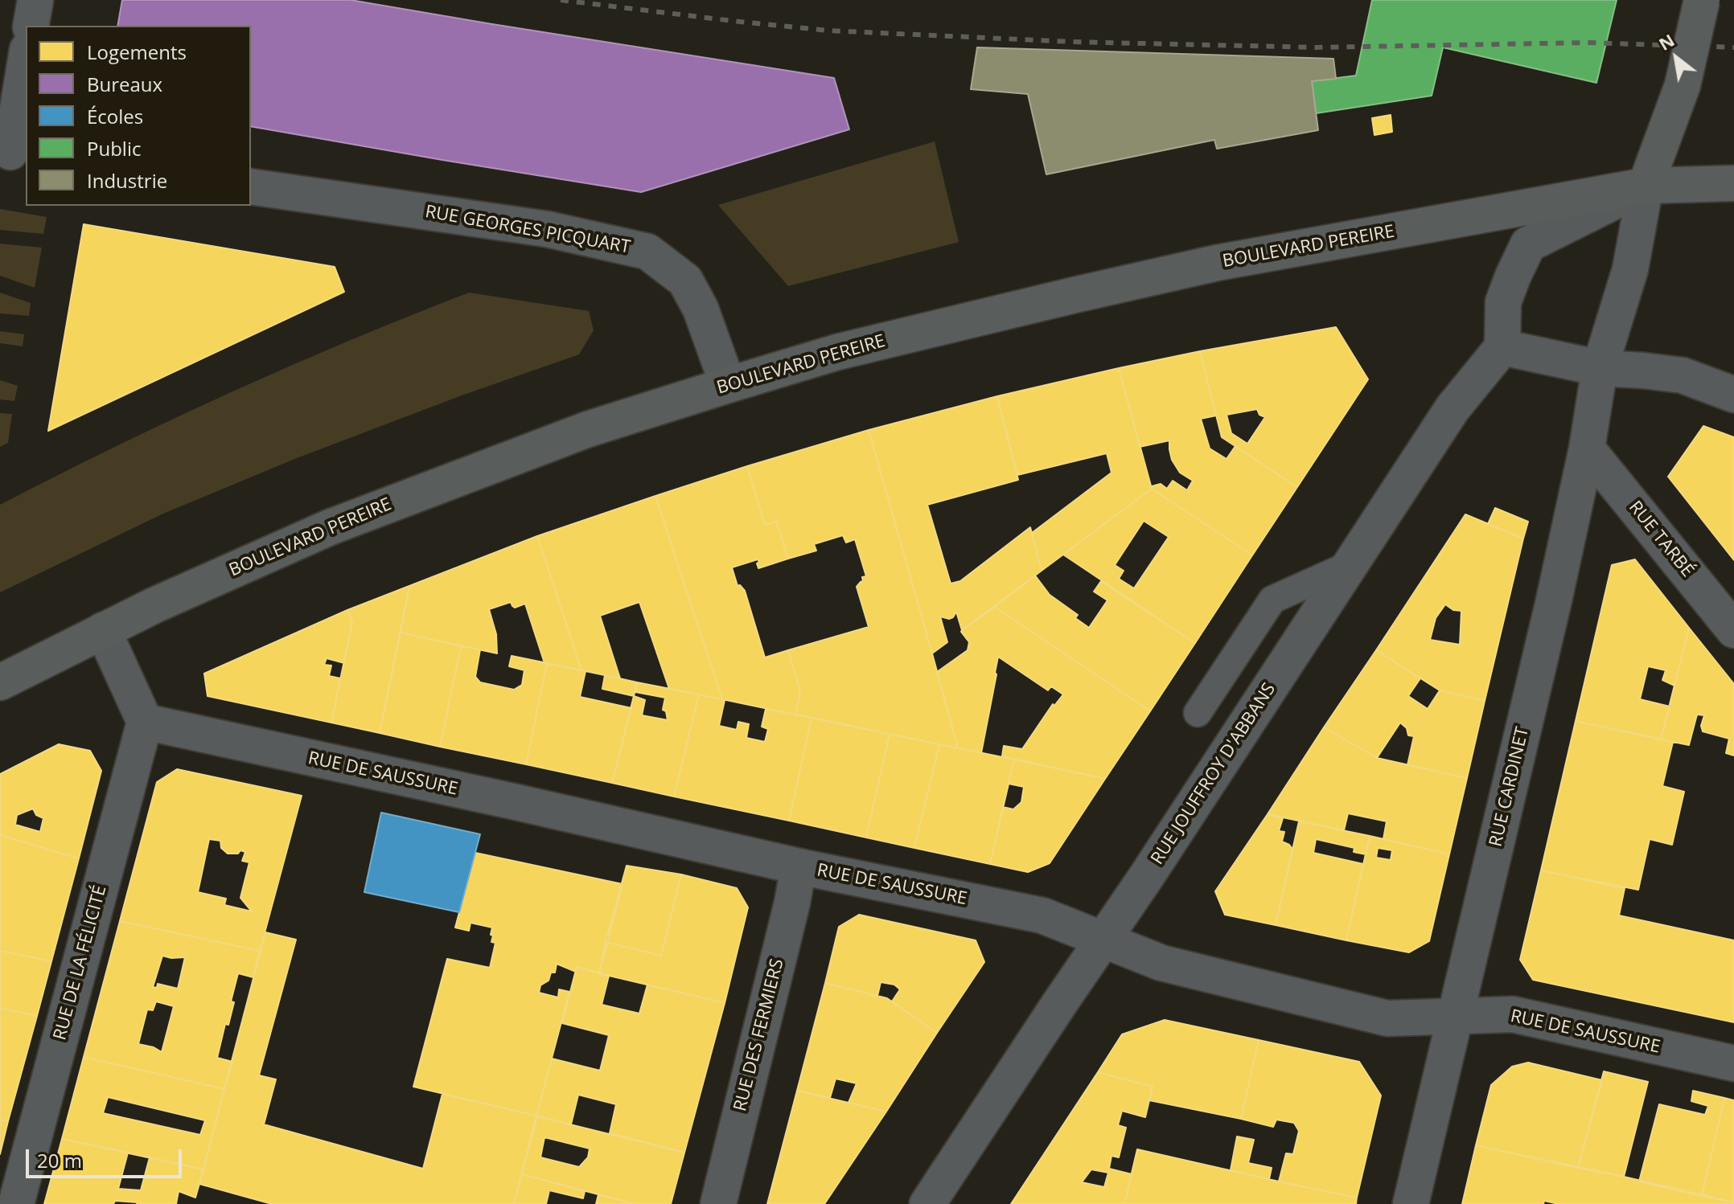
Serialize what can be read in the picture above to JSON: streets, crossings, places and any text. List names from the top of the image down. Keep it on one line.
{"streets":{"main road":["BOULEVARD PEREIRE"],"street":["RUE GEORGES PICQUART","RUE TARBÉ","RUE DE SAUSSURE","RUE JOUFFROY D'ABBANS","RUE CARDINET","RUE DE LA FÉLICITÉ","RUE DES FERMIERS"]},"crossings":[["RUE GEORGES PICQUART","BOULEVARD PEREIRE"],["RUE TARBÉ","RUE CARDINET"],["RUE DE SAUSSURE","RUE JOUFFROY D'ABBANS"],["RUE DE SAUSSURE","RUE CARDINET"],["RUE DE SAUSSURE","RUE DE LA FÉLICITÉ"],["RUE DE SAUSSURE","RUE DES FERMIERS"]],"legend":["Logements","Bureaux","Écoles","Public","Industrie"],"scale_bar":"20 m","north":"top left"}
